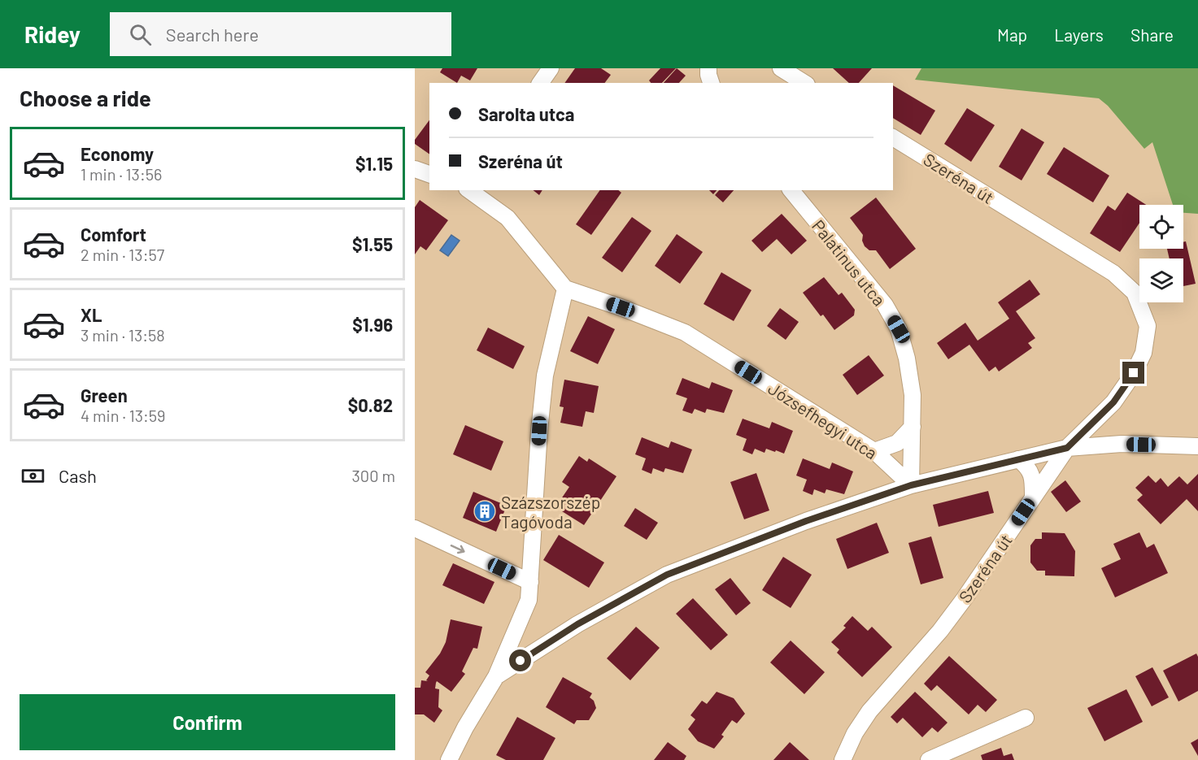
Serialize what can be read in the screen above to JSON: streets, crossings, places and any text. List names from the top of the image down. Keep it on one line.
{"streets":{"street":["Szeréna út","Palatinus utca","Józsefhegyi utca"]},"crossings":[["Palatinus utca","Józsefhegyi utca"]],"places":{"building":["Százszorszép Tagóvoda"]},"page":{"header":"Ridey","search":"Search here","nav":["Map","Layers","Share"],"heading":"Choose a ride","banner":["Sarolta utca","Szeréna út"],"list":[{"name":"Economy","note":"1 min · 13:56","value":"$1.15"},{"name":"Comfort","note":"2 min · 13:57","value":"$1.55"},{"name":"XL","note":"3 min · 13:58","value":"$1.96"},{"name":"Green","note":"4 min · 13:59","value":"$0.82"}],"pay":["Cash","300 m"],"buttons":"Confirm"}}
